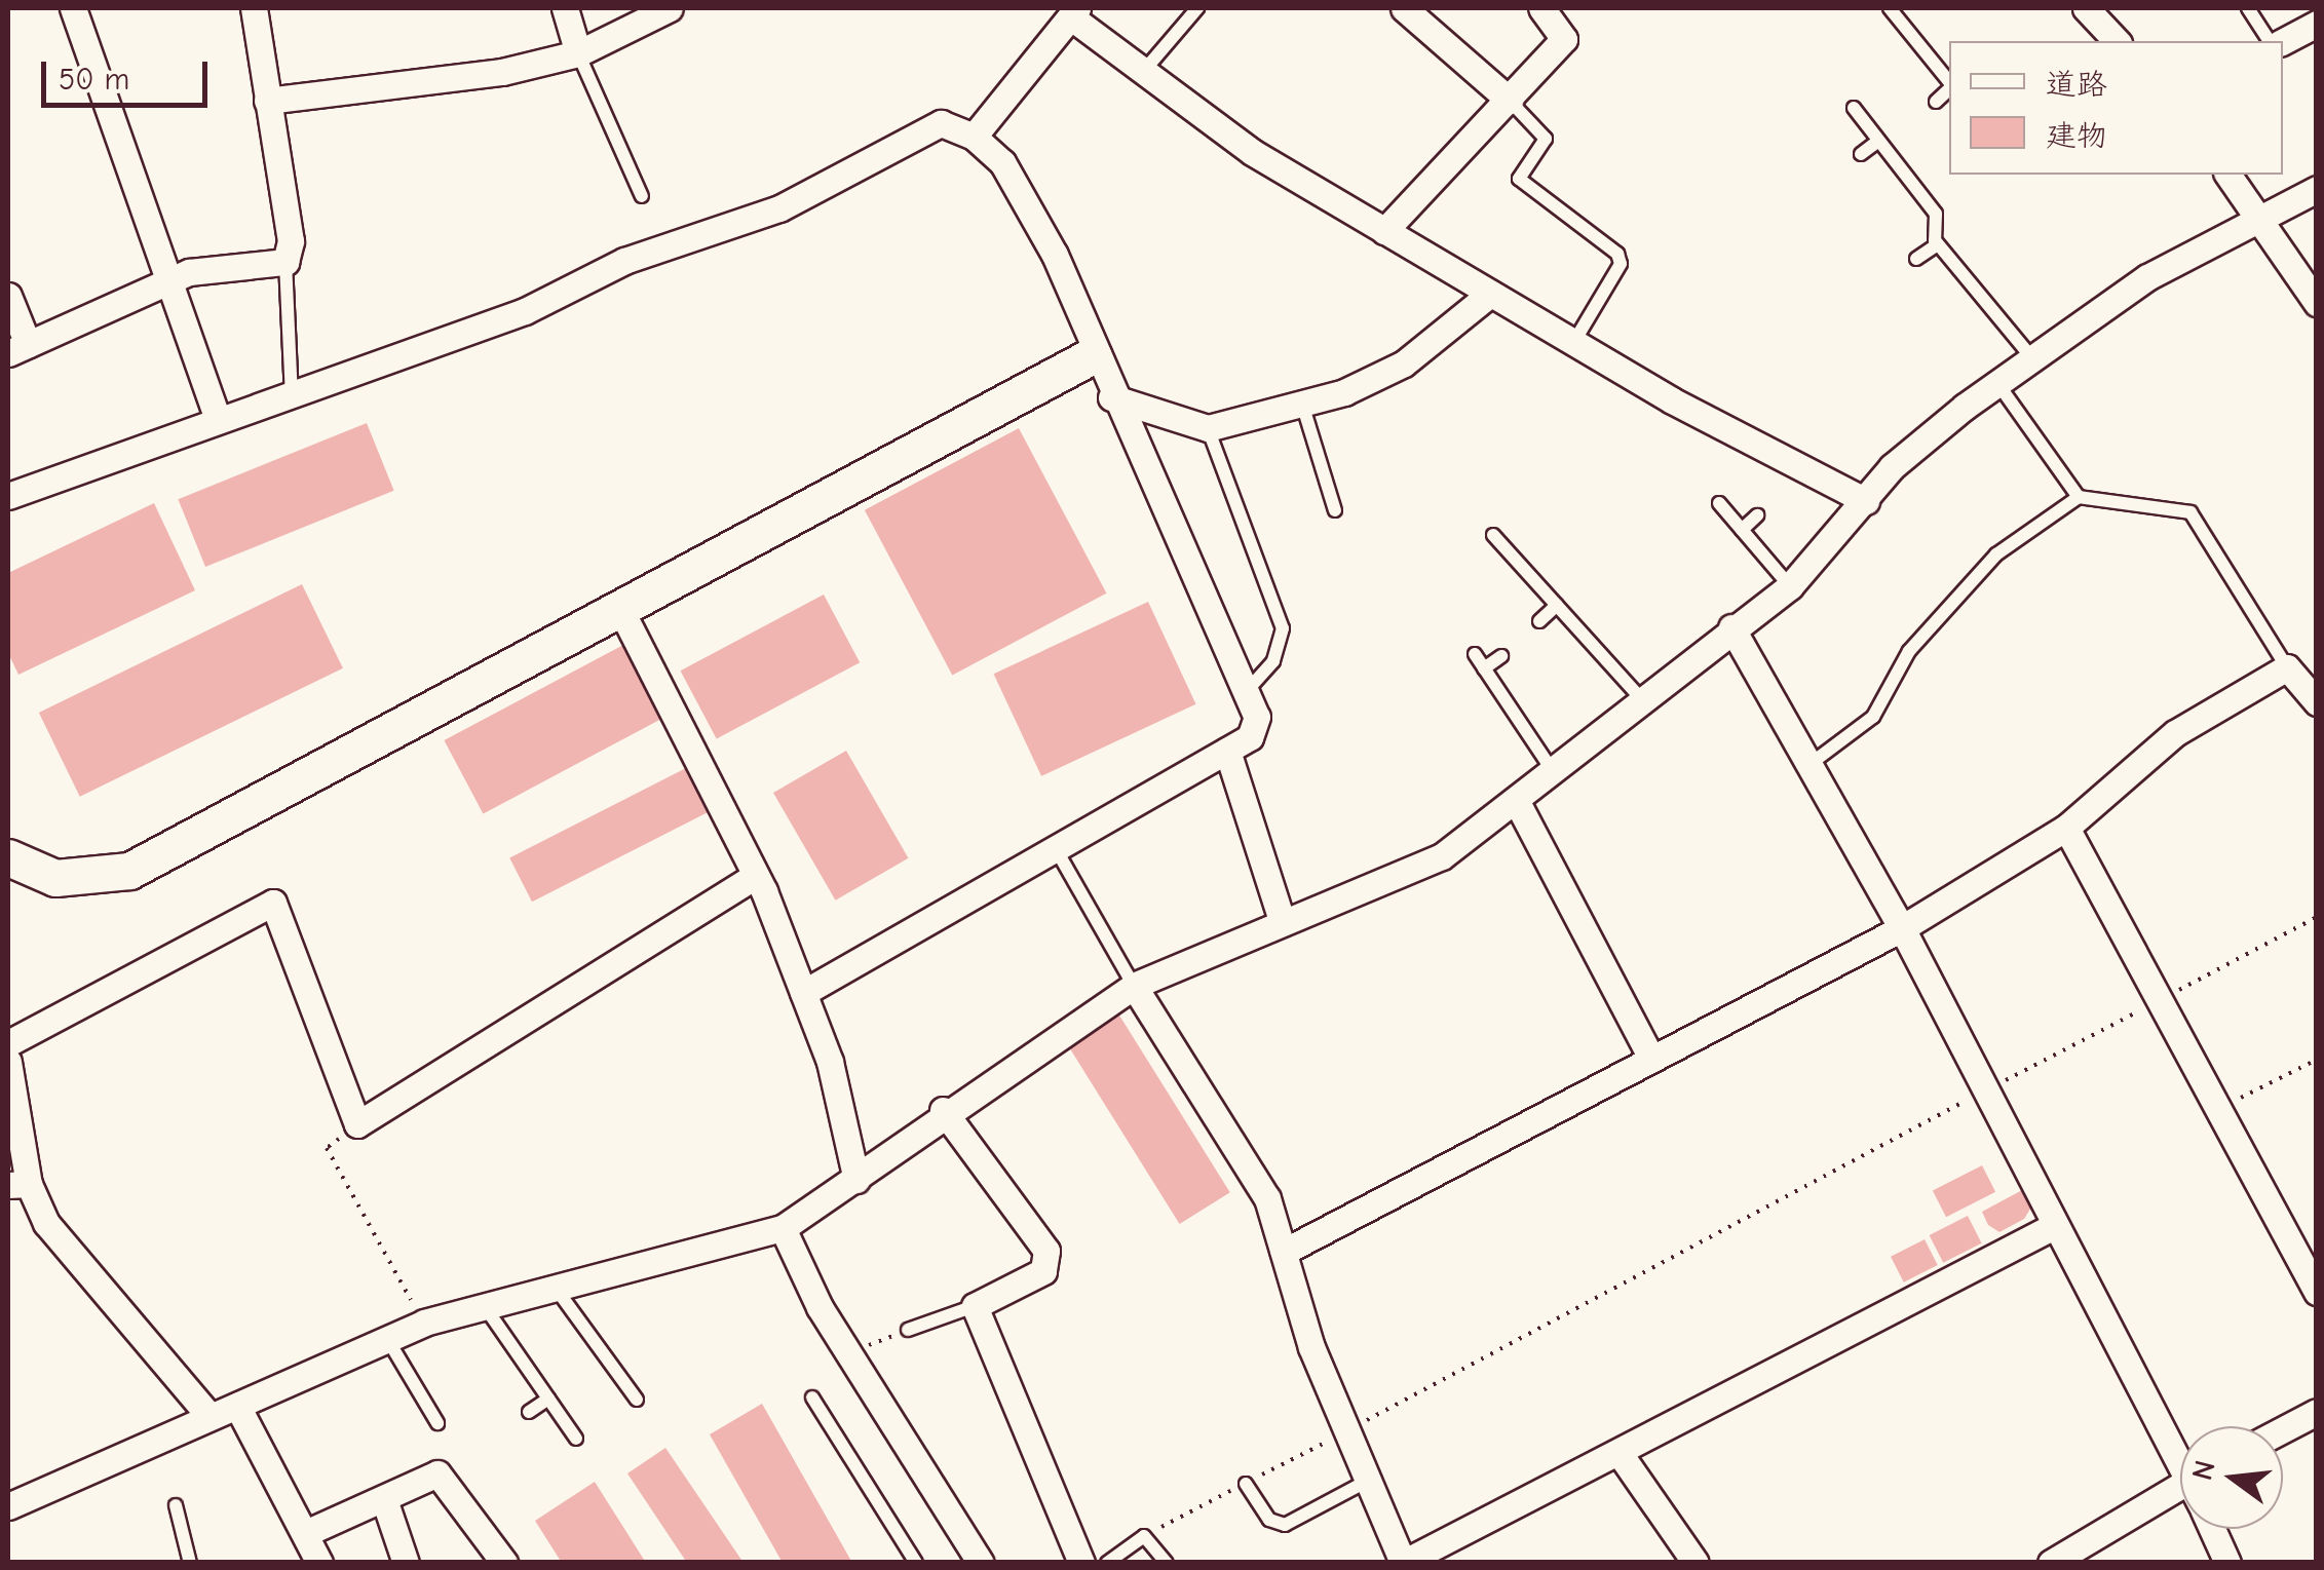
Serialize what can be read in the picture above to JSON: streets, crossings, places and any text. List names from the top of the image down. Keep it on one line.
{"legend":["道路","建物"],"scale_bar":"50 m","north":"left"}
